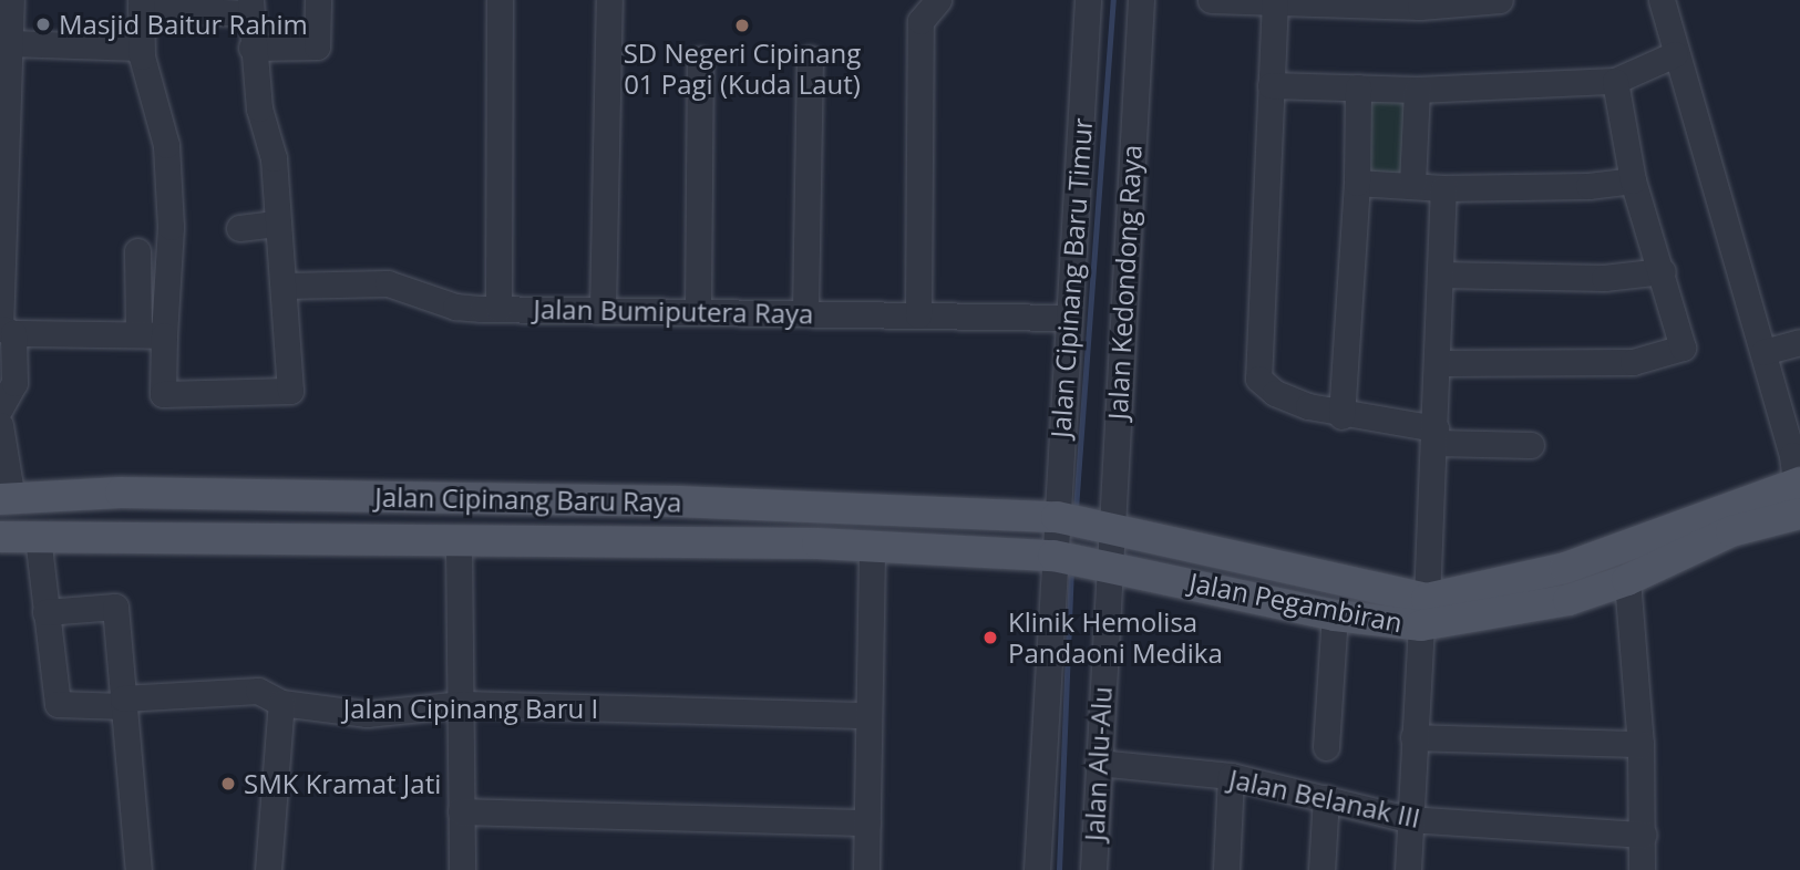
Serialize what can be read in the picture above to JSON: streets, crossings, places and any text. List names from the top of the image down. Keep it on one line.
{"streets":{"main road":["Jalan Cipinang Baru Raya","Jalan Pegambiran"],"street":["Jalan Cipinang Baru Timur","Jalan Kedondong Raya","Jalan Bumiputera Raya","Jalan Cipinang Baru I","Jalan Alu-Alu","Jalan Belanak III"]},"crossings":[["Jalan Cipinang Baru Timur","Jalan Kedondong Raya"],["Jalan Cipinang Baru Timur","Jalan Bumiputera Raya"],["Jalan Cipinang Baru Timur","Jalan Cipinang Baru Raya"],["Jalan Cipinang Baru Timur","Jalan Pegambiran"],["Jalan Cipinang Baru Timur","Jalan Alu-Alu"],["Jalan Kedondong Raya","Jalan Cipinang Baru Raya"],["Jalan Kedondong Raya","Jalan Pegambiran"],["Jalan Kedondong Raya","Jalan Alu-Alu"],["Jalan Cipinang Baru Raya","Jalan Pegambiran"],["Jalan Cipinang Baru Raya","Jalan Alu-Alu"],["Jalan Pegambiran","Jalan Alu-Alu"],["Jalan Alu-Alu","Jalan Belanak III"]],"places":["Masjid Baitur Rahim","SD Negeri Cipinang 01 Pagi (Kuda Laut)","Klinik Hemolisa Pandaoni Medika","SMK Kramat Jati"]}
